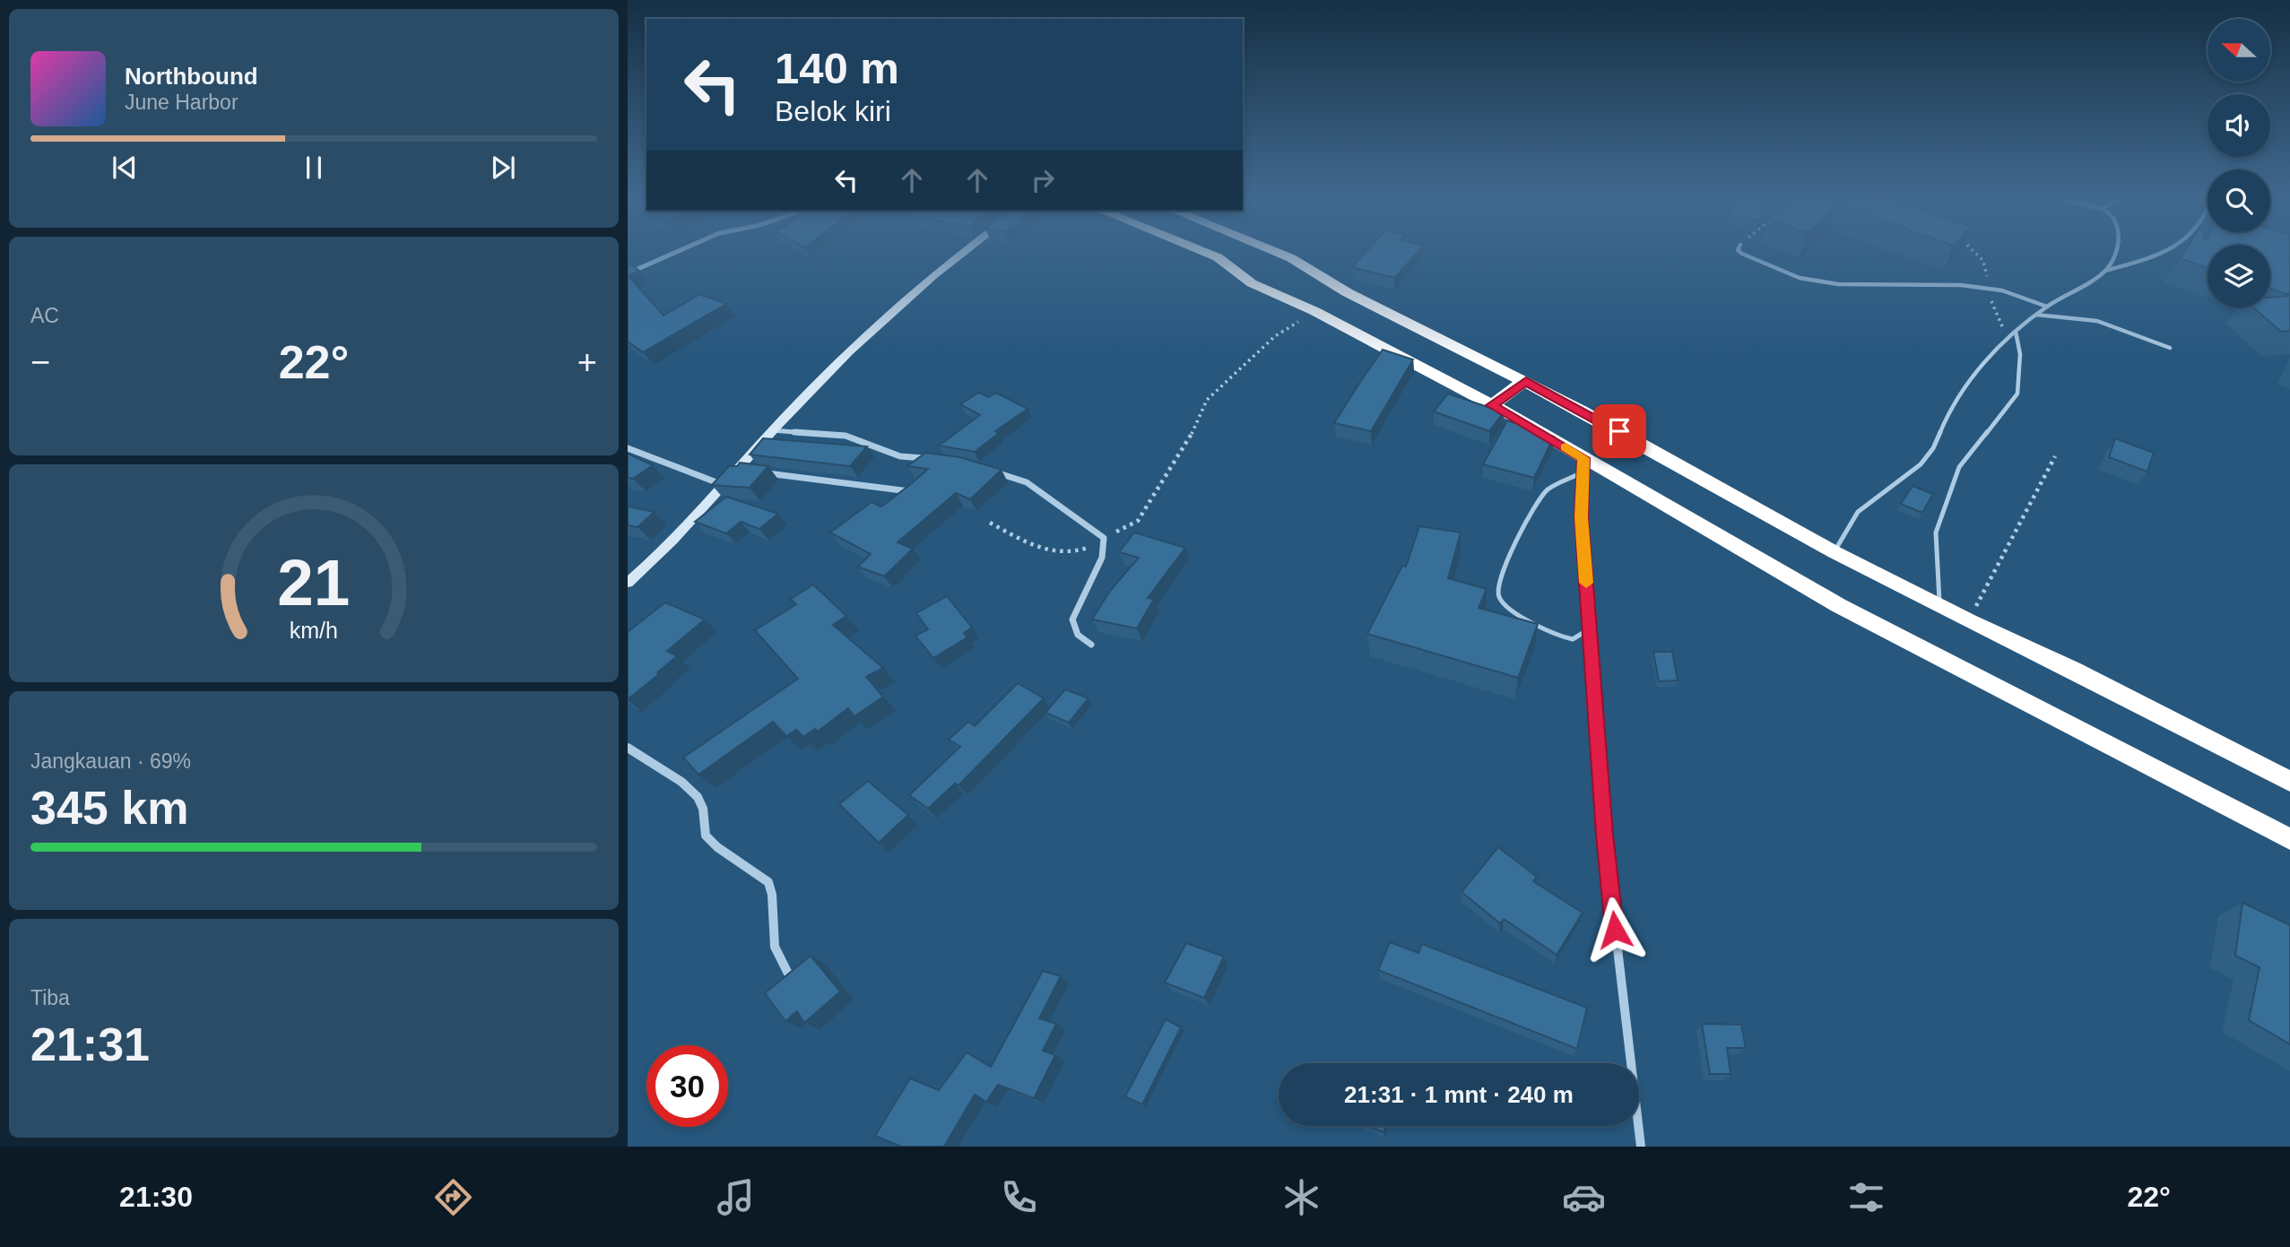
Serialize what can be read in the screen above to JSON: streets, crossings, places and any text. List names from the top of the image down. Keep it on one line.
{"north":"left","page":{"turn":["140 m","Belok kiri"],"song":["Northbound","June Harbor"],"tile":["AC",["Jangkauan · 69%","345 km"],["Tiba","21:31"]],"heat":["−","22°","+"],"limit":"30","trip":"21:31 · 1 mnt · 240 m","tabs":["21:30","22°"],"gauge":["21","km/h"]}}
